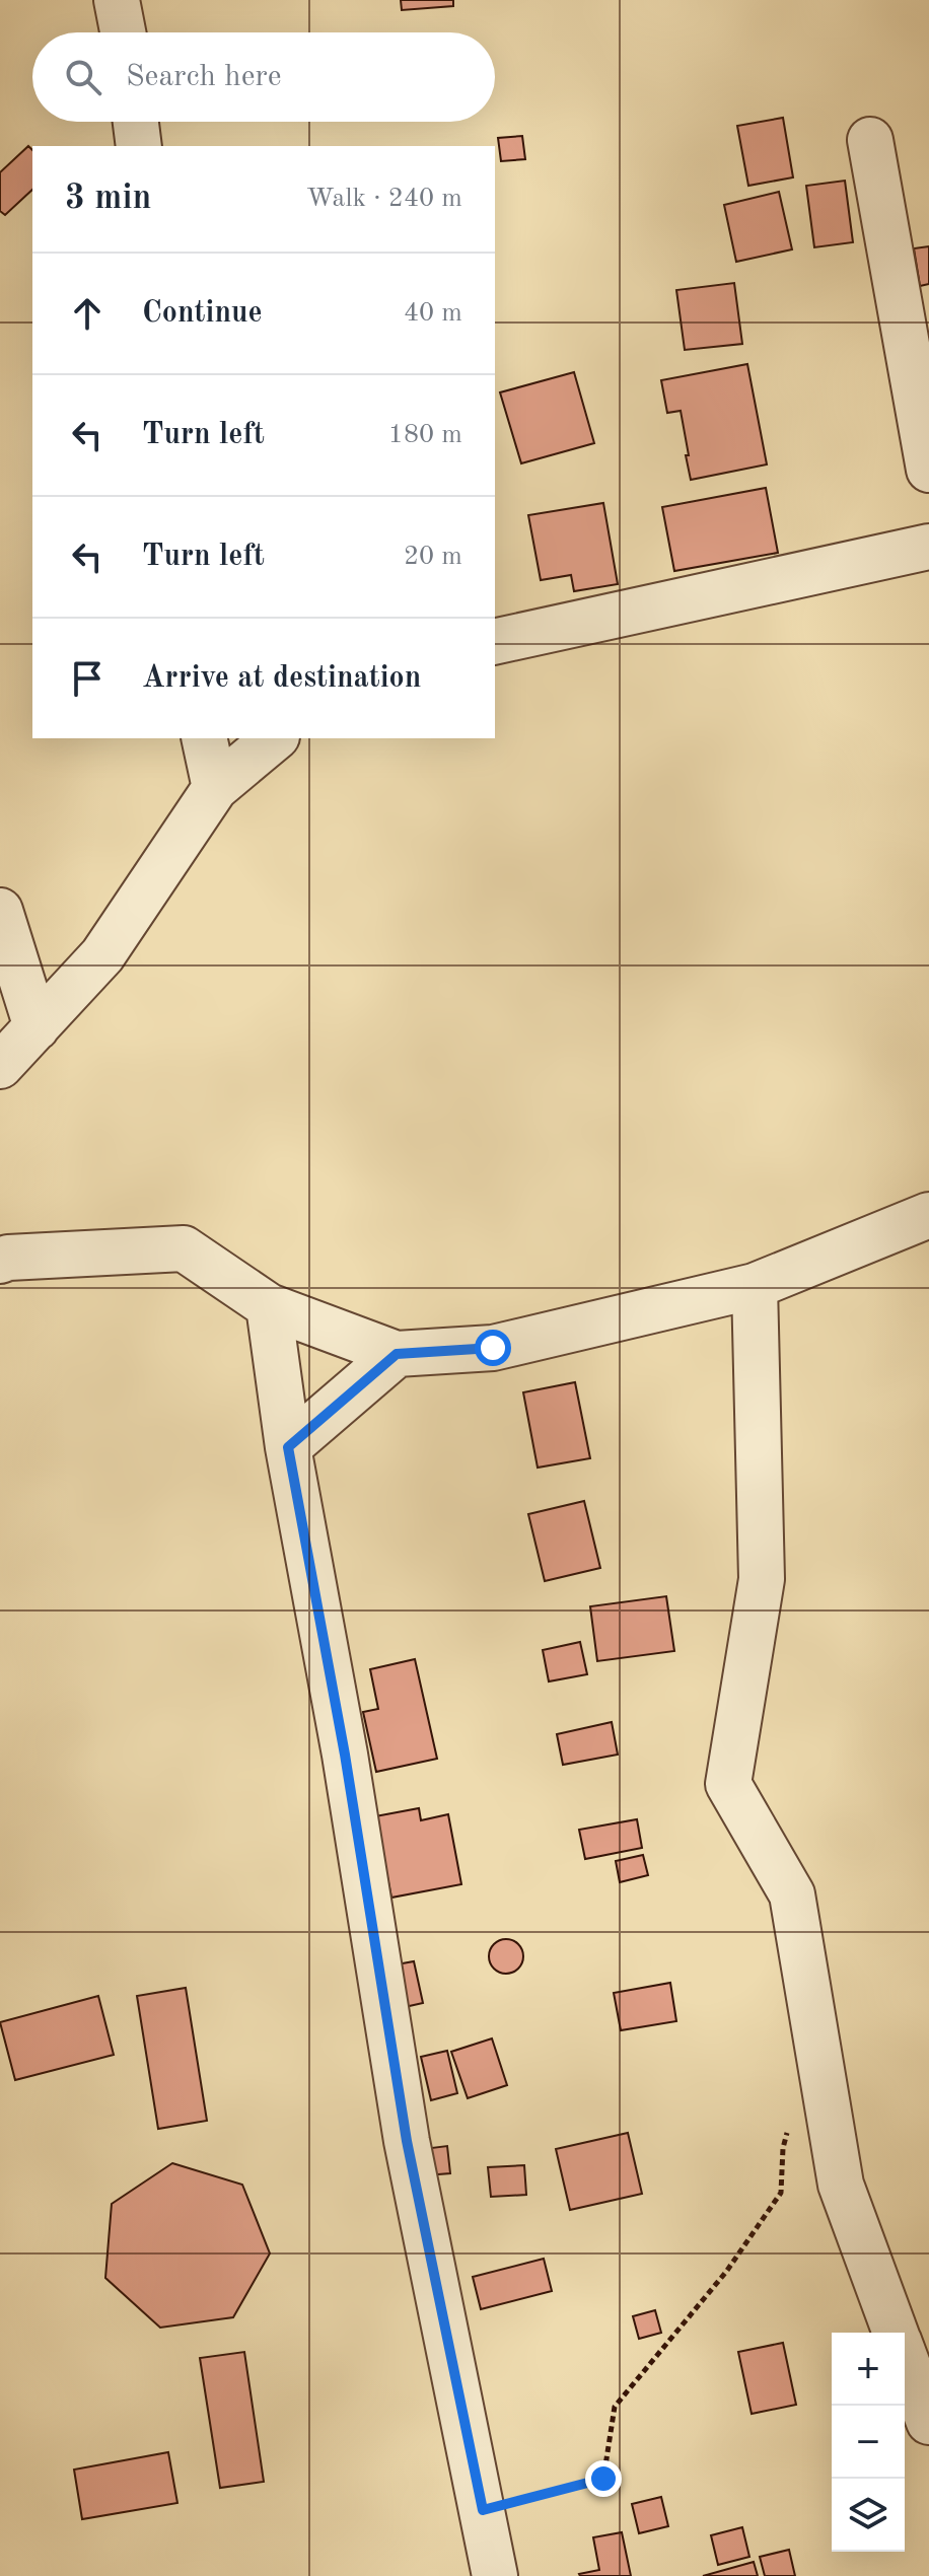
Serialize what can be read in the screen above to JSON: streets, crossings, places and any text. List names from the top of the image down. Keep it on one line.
{"page":{"search":"Search here","heading":["3 min","Walk · 240 m"],"list":[["Continue","40 m"],["Turn left","180 m"],["Turn left","20 m"],"Arrive at destination"],"map_buttons":["+","−"]}}
